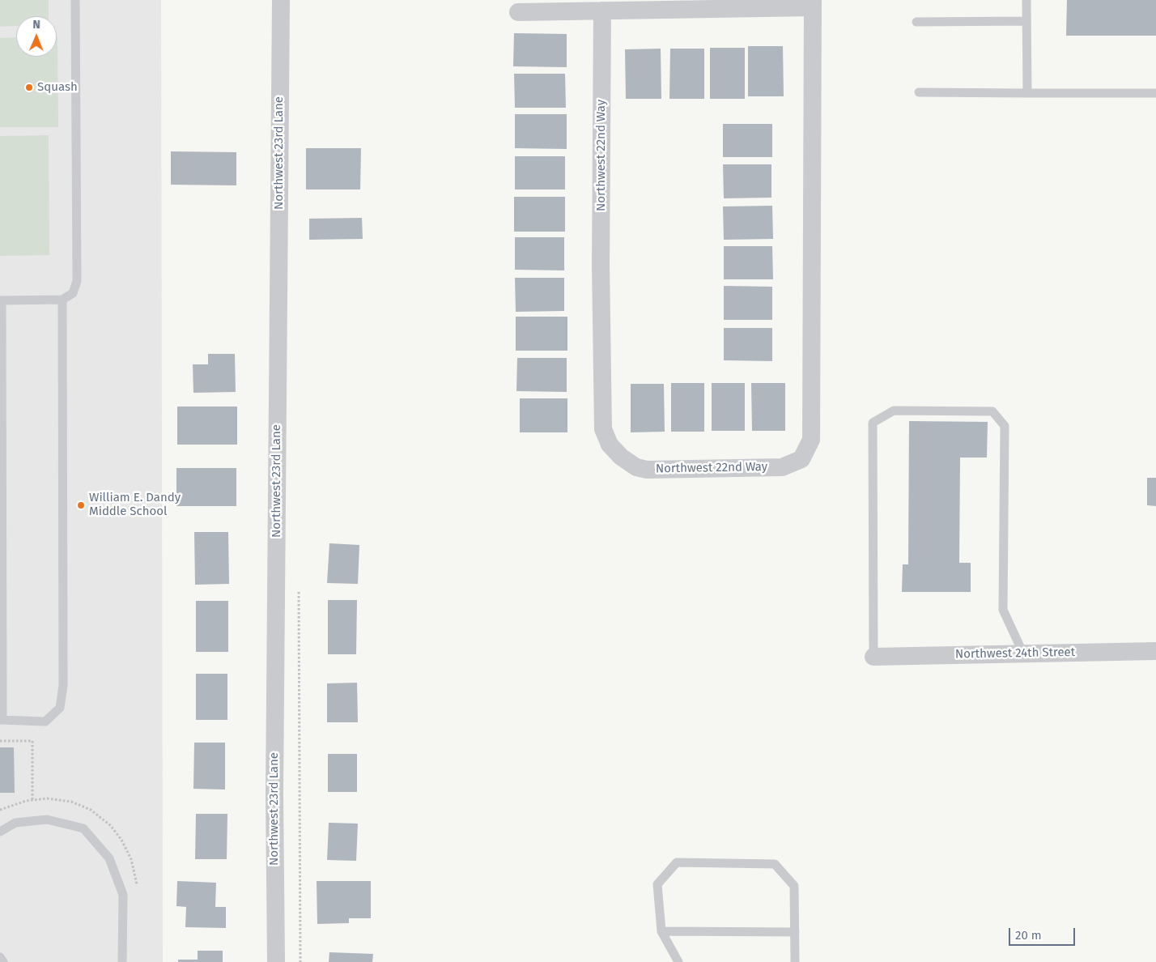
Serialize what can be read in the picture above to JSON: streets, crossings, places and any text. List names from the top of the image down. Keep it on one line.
{"streets":{"street":["Northwest 23rd Lane","Northwest 22nd Way","Northwest 24th Street"]},"places":["Squash","William E. Dandy Middle School"],"scale_bar":"20 m","north":"top"}
